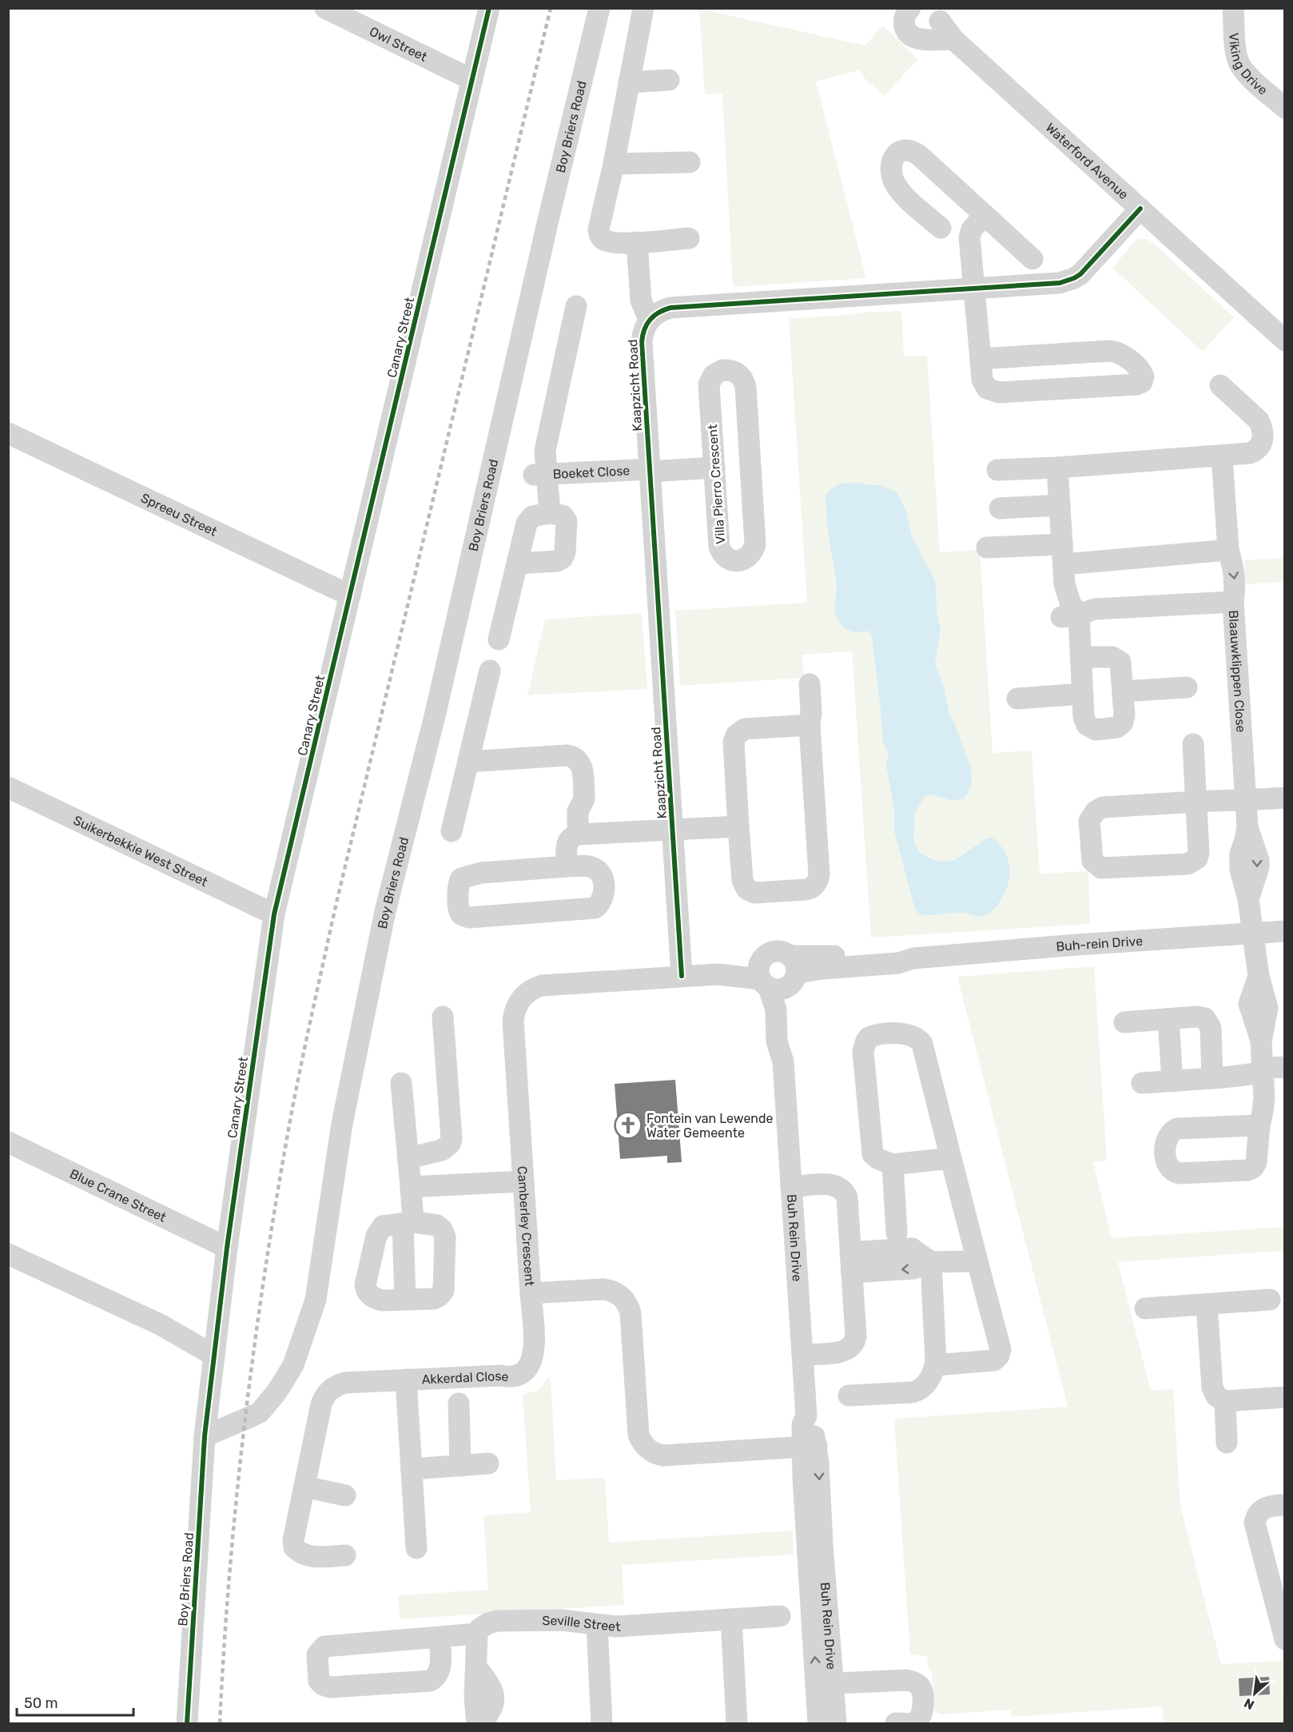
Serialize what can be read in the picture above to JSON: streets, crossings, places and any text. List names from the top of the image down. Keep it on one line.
{"streets":{"street":["Owl Street","Viking Drive","Boy Briers Road","Waterford Avenue","Canary Street","Kaapzicht Road","Boeket Close","Villa Pierro Crescent","Spreeu Street","Blaauwklippen Close","Suikerbekkie West Street","Buh-rein Drive","Blue Crane Street","Camberley Crescent","Buh Rein Drive","Akkerdal Close","Seville Street"]},"crossings":[["Owl Street","Canary Street"],["Boy Briers Road","Canary Street"],["Canary Street","Spreeu Street"],["Canary Street","Suikerbekkie West Street"],["Canary Street","Blue Crane Street"],["Kaapzicht Road","Boeket Close"],["Kaapzicht Road","Camberley Crescent"],["Boeket Close","Villa Pierro Crescent"],["Blaauwklippen Close","Buh-rein Drive"],["Buh-rein Drive","Buh Rein Drive"],["Camberley Crescent","Buh Rein Drive"],["Camberley Crescent","Akkerdal Close"]],"places":{"church":["Fontein van Lewende Water Gemeente"]},"scale_bar":"50 m","north":"bottom left"}
